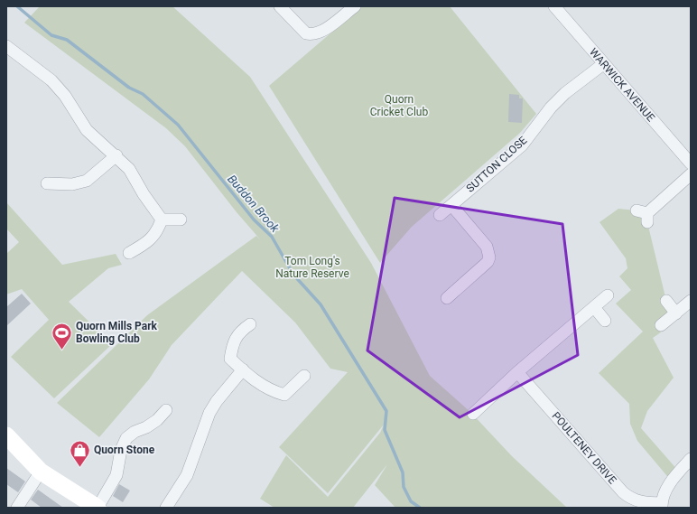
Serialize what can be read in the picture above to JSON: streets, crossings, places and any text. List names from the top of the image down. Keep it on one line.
{"streets":{"street":["WARWICK AVENUE","SUTTON CLOSE","POULTENEY DRIVE"]},"crossings":[["WARWICK AVENUE","SUTTON CLOSE"]],"water":["Buddon Brook"],"parks":["Quorn Cricket Club","Tom Long's Nature Reserve"],"places":{"sports":["Quorn Mills Park Bowling Club"],"shop":["Quorn Stone"]}}
